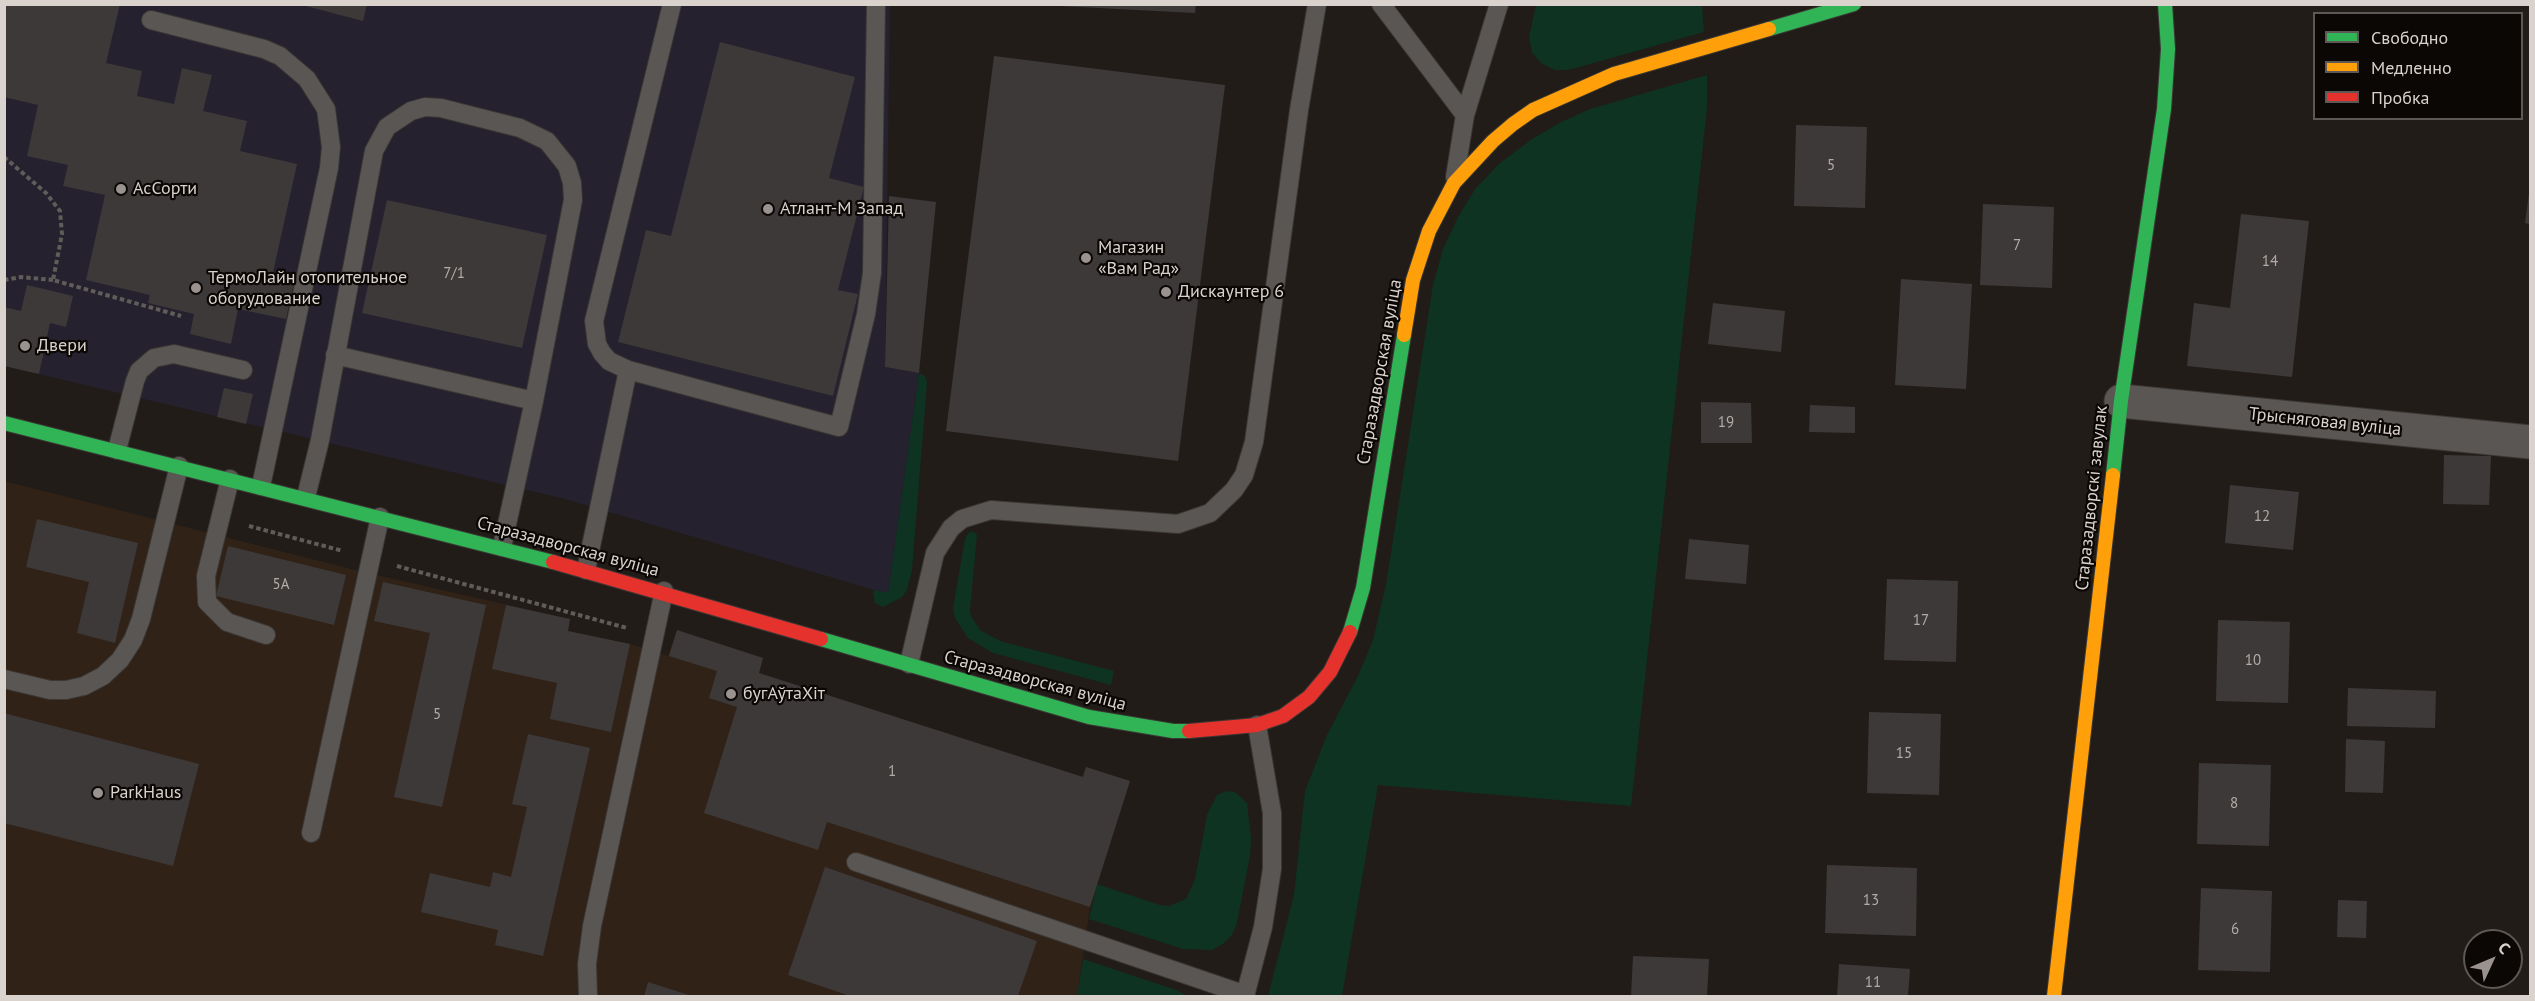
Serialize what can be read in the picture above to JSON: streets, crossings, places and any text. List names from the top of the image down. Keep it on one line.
{"streets":{"street":["Старазадворская вуліца","Трысняговая вуліца","Старазадворскі завулак"]},"crossings":[["Трысняговая вуліца","Старазадворскі завулак"]],"places":["АсСорти","Атлант-М Запад","Магазин «Вам Рад»","ТермоЛайн отопительное оборудование","Дискаунтер 6","Двери","бугАўтаХіт","ParkHaus"],"house_numbers":["5","7","14","7/1","19","12","5А","17","10","5","15","1","8","13","6","11"],"legend":["Свободно","Медленно","Пробка"],"north":"top right"}
